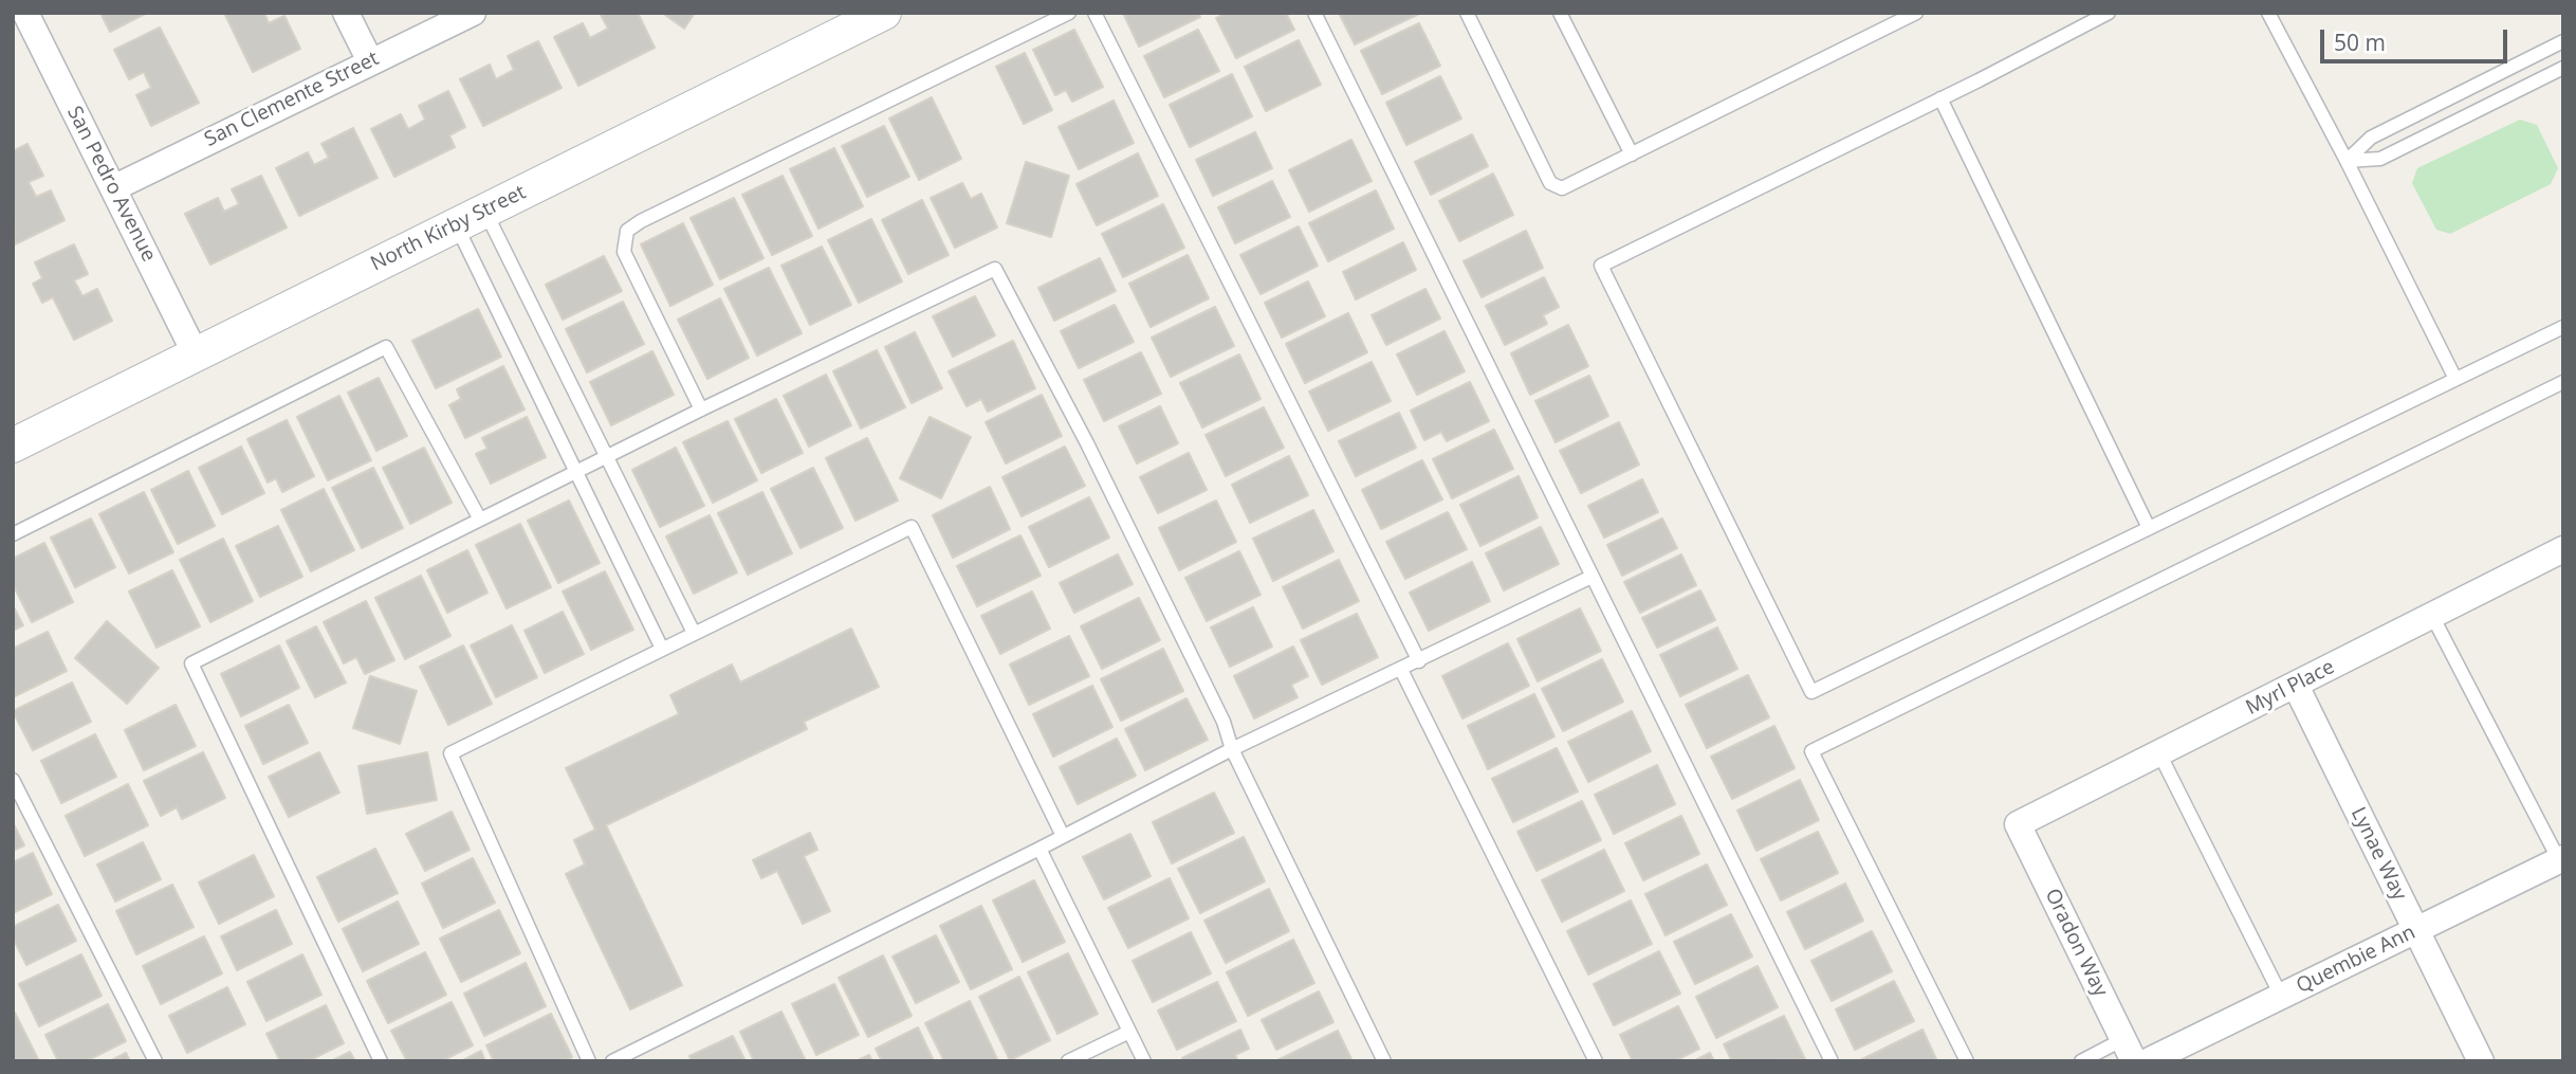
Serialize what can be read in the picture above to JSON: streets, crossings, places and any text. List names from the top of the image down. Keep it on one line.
{"streets":{"street":["San Clemente Street","San Pedro Avenue","North Kirby Street","Myrl Place","Lynae Way","Oradon Way","Quembie Ann"]},"crossings":[["San Clemente Street","San Pedro Avenue"],["San Pedro Avenue","North Kirby Street"],["Myrl Place","Lynae Way"],["Myrl Place","Oradon Way"],["Lynae Way","Quembie Ann"]],"scale_bar":"50 m"}
